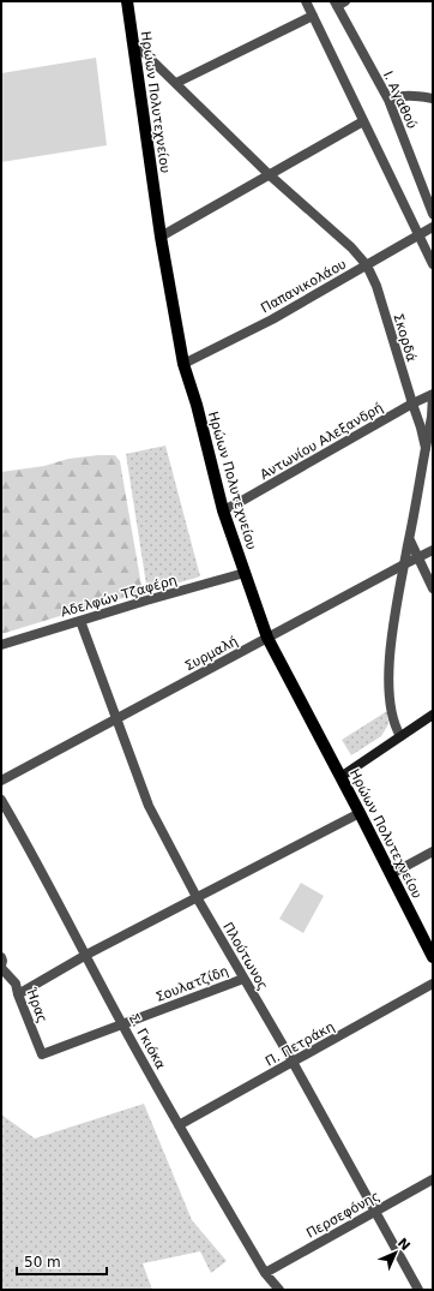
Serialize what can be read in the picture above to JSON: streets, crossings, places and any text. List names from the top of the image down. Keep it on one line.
{"streets":{"main road":["Ηρώων Πολυτεχνείου"],"street":["Ι. Αγαθού","Παπανικολάου","Σκορδά","Αντωνίου Αλεξανδρή","Αδελφών Τζαφέρη","Συρμαλή","Πλούτωνος","Σουλατζίδη","Ήρας","Σ. Γκιόκα","Π. Πετράκη","Περσεφόνης"]},"crossings":[["Ηρώων Πολυτεχνείου","Παπανικολάου"],["Ηρώων Πολυτεχνείου","Σκορδά"],["Ηρώων Πολυτεχνείου","Αντωνίου Αλεξανδρή"],["Ηρώων Πολυτεχνείου","Αδελφών Τζαφέρη"],["Ηρώων Πολυτεχνείου","Συρμαλή"],["Παπανικολάου","Σκορδά"],["Σκορδά","Αντωνίου Αλεξανδρή"],["Σκορδά","Συρμαλή"],["Αδελφών Τζαφέρη","Πλούτωνος"],["Συρμαλή","Πλούτωνος"],["Πλούτωνος","Σουλατζίδη"],["Πλούτωνος","Π. Πετράκη"],["Πλούτωνος","Περσεφόνης"],["Σουλατζίδη","Ήρας"],["Σουλατζίδη","Σ. Γκιόκα"],["Σ. Γκιόκα","Π. Πετράκη"],["Σ. Γκιόκα","Περσεφόνης"]],"scale_bar":"50 m","north":"top right"}
